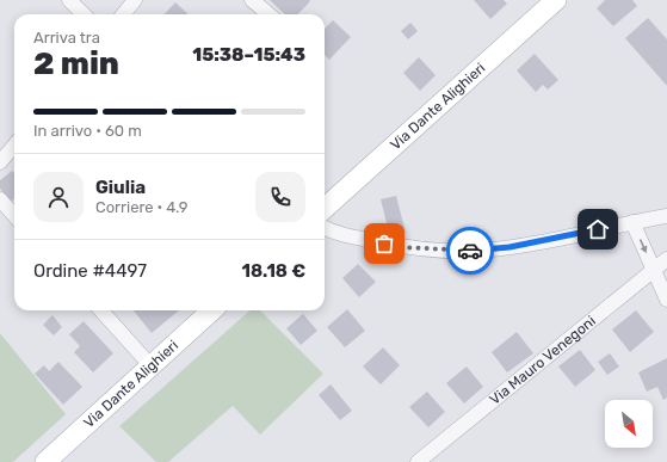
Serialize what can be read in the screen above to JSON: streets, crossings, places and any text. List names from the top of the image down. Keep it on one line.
{"streets":{"street":["Via Dante Alighieri","Via Mauro Venegoni"]},"north":"bottom right","page":{"heading":["2 min","Arriva tra","15:38–15:43"],"panel":["Giulia","Corriere · 4.9","Ordine #4497","18.18 €"],"bar":"In arrivo · 60 m"}}
